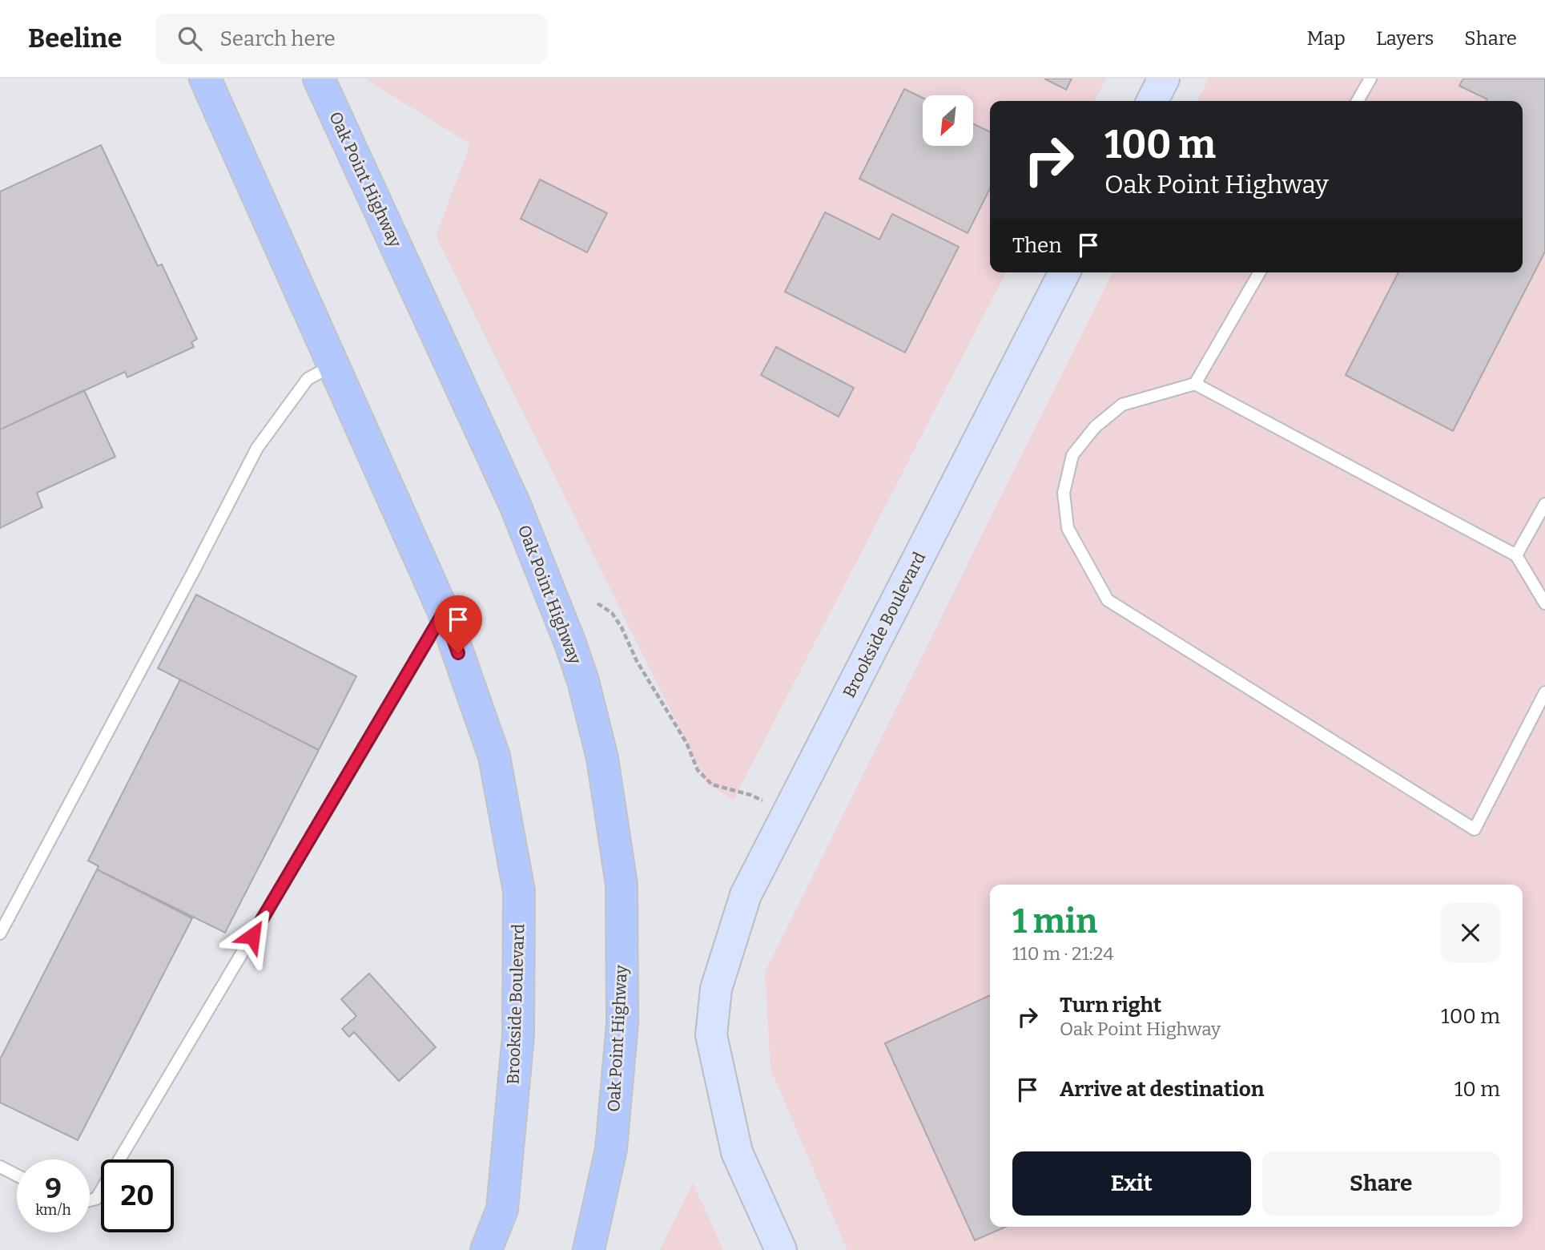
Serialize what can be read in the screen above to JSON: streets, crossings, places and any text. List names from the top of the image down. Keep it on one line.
{"streets":{"main road":["Oak Point Highway","Brookside Boulevard"]},"north":"bottom left","page":{"header":"Beeline","search":"Search here","nav":["Map","Layers","Share"],"turn":["100 m","Oak Point Highway"],"then":"Then","heading":["1 min","110 m · 21:24"],"list":[{"name":"Turn right","note":"Oak Point Highway","value":"100 m"},{"name":"Arrive at destination","value":"10 m"}],"buttons":["Exit","Share"],"speed":"9 km/h","limit":"20"}}
